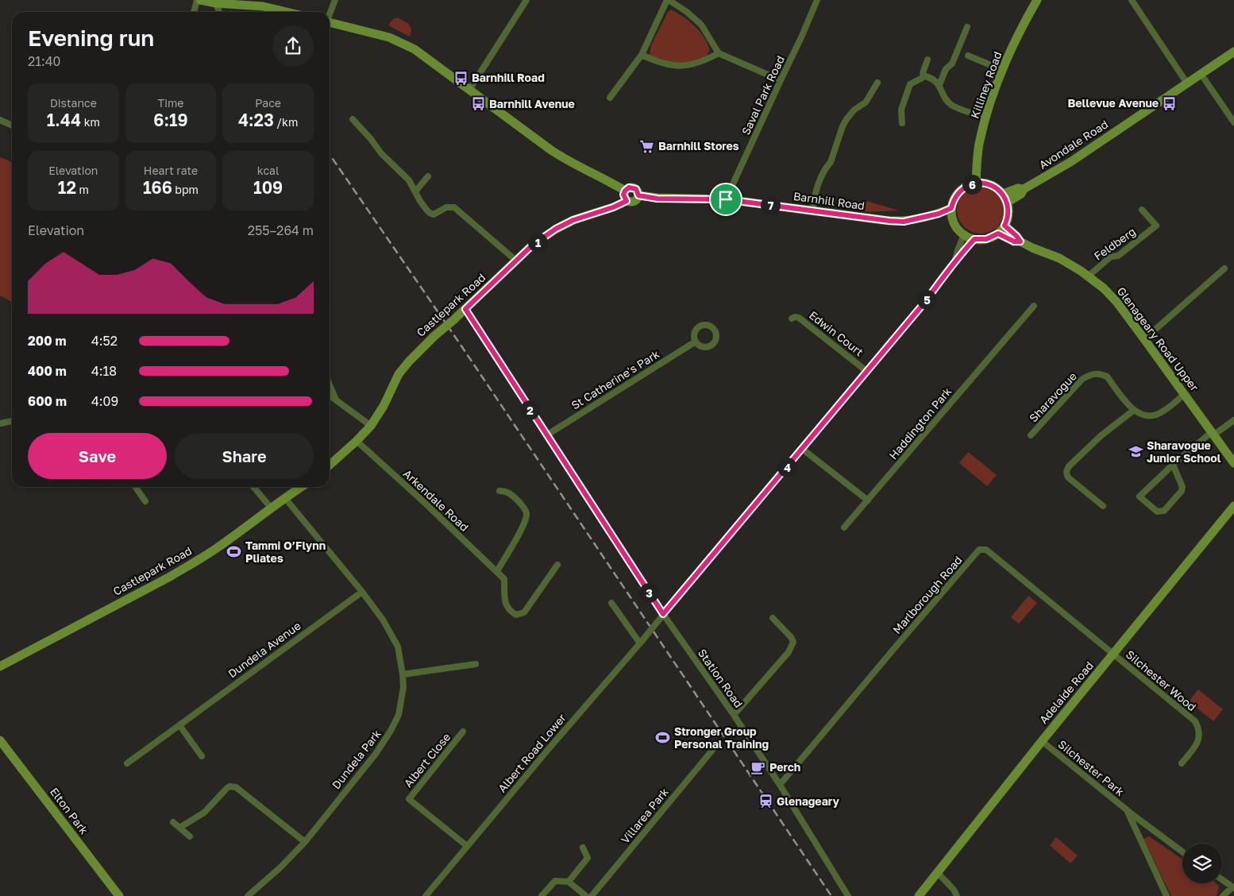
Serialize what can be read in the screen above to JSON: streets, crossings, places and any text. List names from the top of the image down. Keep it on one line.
{"streets":{"street":["Killiney Road","Saval Park Road","Avondale Road","Barnhill Road","Feldberg","Castlepark Road","Edwin Court","Glenageary Road Upper","St Catherine's Park","Sharavogue","Haddington Park","Arkendale Road","Marlborough Road","Dundela Avenue","Station Road","Silchester Wood","Adelaide Road","Albert Road Lower","Dundela Park","Albert Close","Silchester Park","Elton Park","Villarea Park"]},"crossings":[["Killiney Road","Avondale Road"],["Killiney Road","Barnhill Road"],["Killiney Road","Glenageary Road Upper"],["Saval Park Road","Barnhill Road"],["Avondale Road","Barnhill Road"],["Avondale Road","Glenageary Road Upper"],["Barnhill Road","Castlepark Road"],["Barnhill Road","Glenageary Road Upper"],["Feldberg","Glenageary Road Upper"],["Castlepark Road","Arkendale Road"],["Castlepark Road","Station Road"],["Castlepark Road","Dundela Park"],["Edwin Court","Albert Road Lower"],["St Catherine's Park","Station Road"],["Marlborough Road","Station Road"],["Marlborough Road","Silchester Wood"],["Marlborough Road","Adelaide Road"],["Dundela Avenue","Dundela Park"],["Station Road","Albert Road Lower"],["Silchester Wood","Adelaide Road"],["Adelaide Road","Silchester Park"],["Albert Road Lower","Albert Close"]],"places":{"bus stop":["Barnhill Road","Bellevue Avenue","Barnhill Avenue"],"supermarket":["Barnhill Stores"],"school or university":["Sharavogue Junior School"],"sports":["Tammi O’Flynn Pliates","Stronger Group Personal Training"],"cafe":["Perch"],"station":["Glenageary"]},"page":{"heading":["Evening run","21:40"],"stats":[["Distance","1.44 km"],["Time","6:19"],["Pace","4:23 /km"],["Elevation","12 m"],["Heart rate","166 bpm"],["kcal","109"]],"pins":["6","7","1","5","2","4","3"],"chart":["Elevation","255–264 m"],"list":[{"name":"200 m","note":"4:52"},{"name":"400 m","note":"4:18"},{"name":"600 m","note":"4:09"}],"buttons":["Save","Share"]}}
